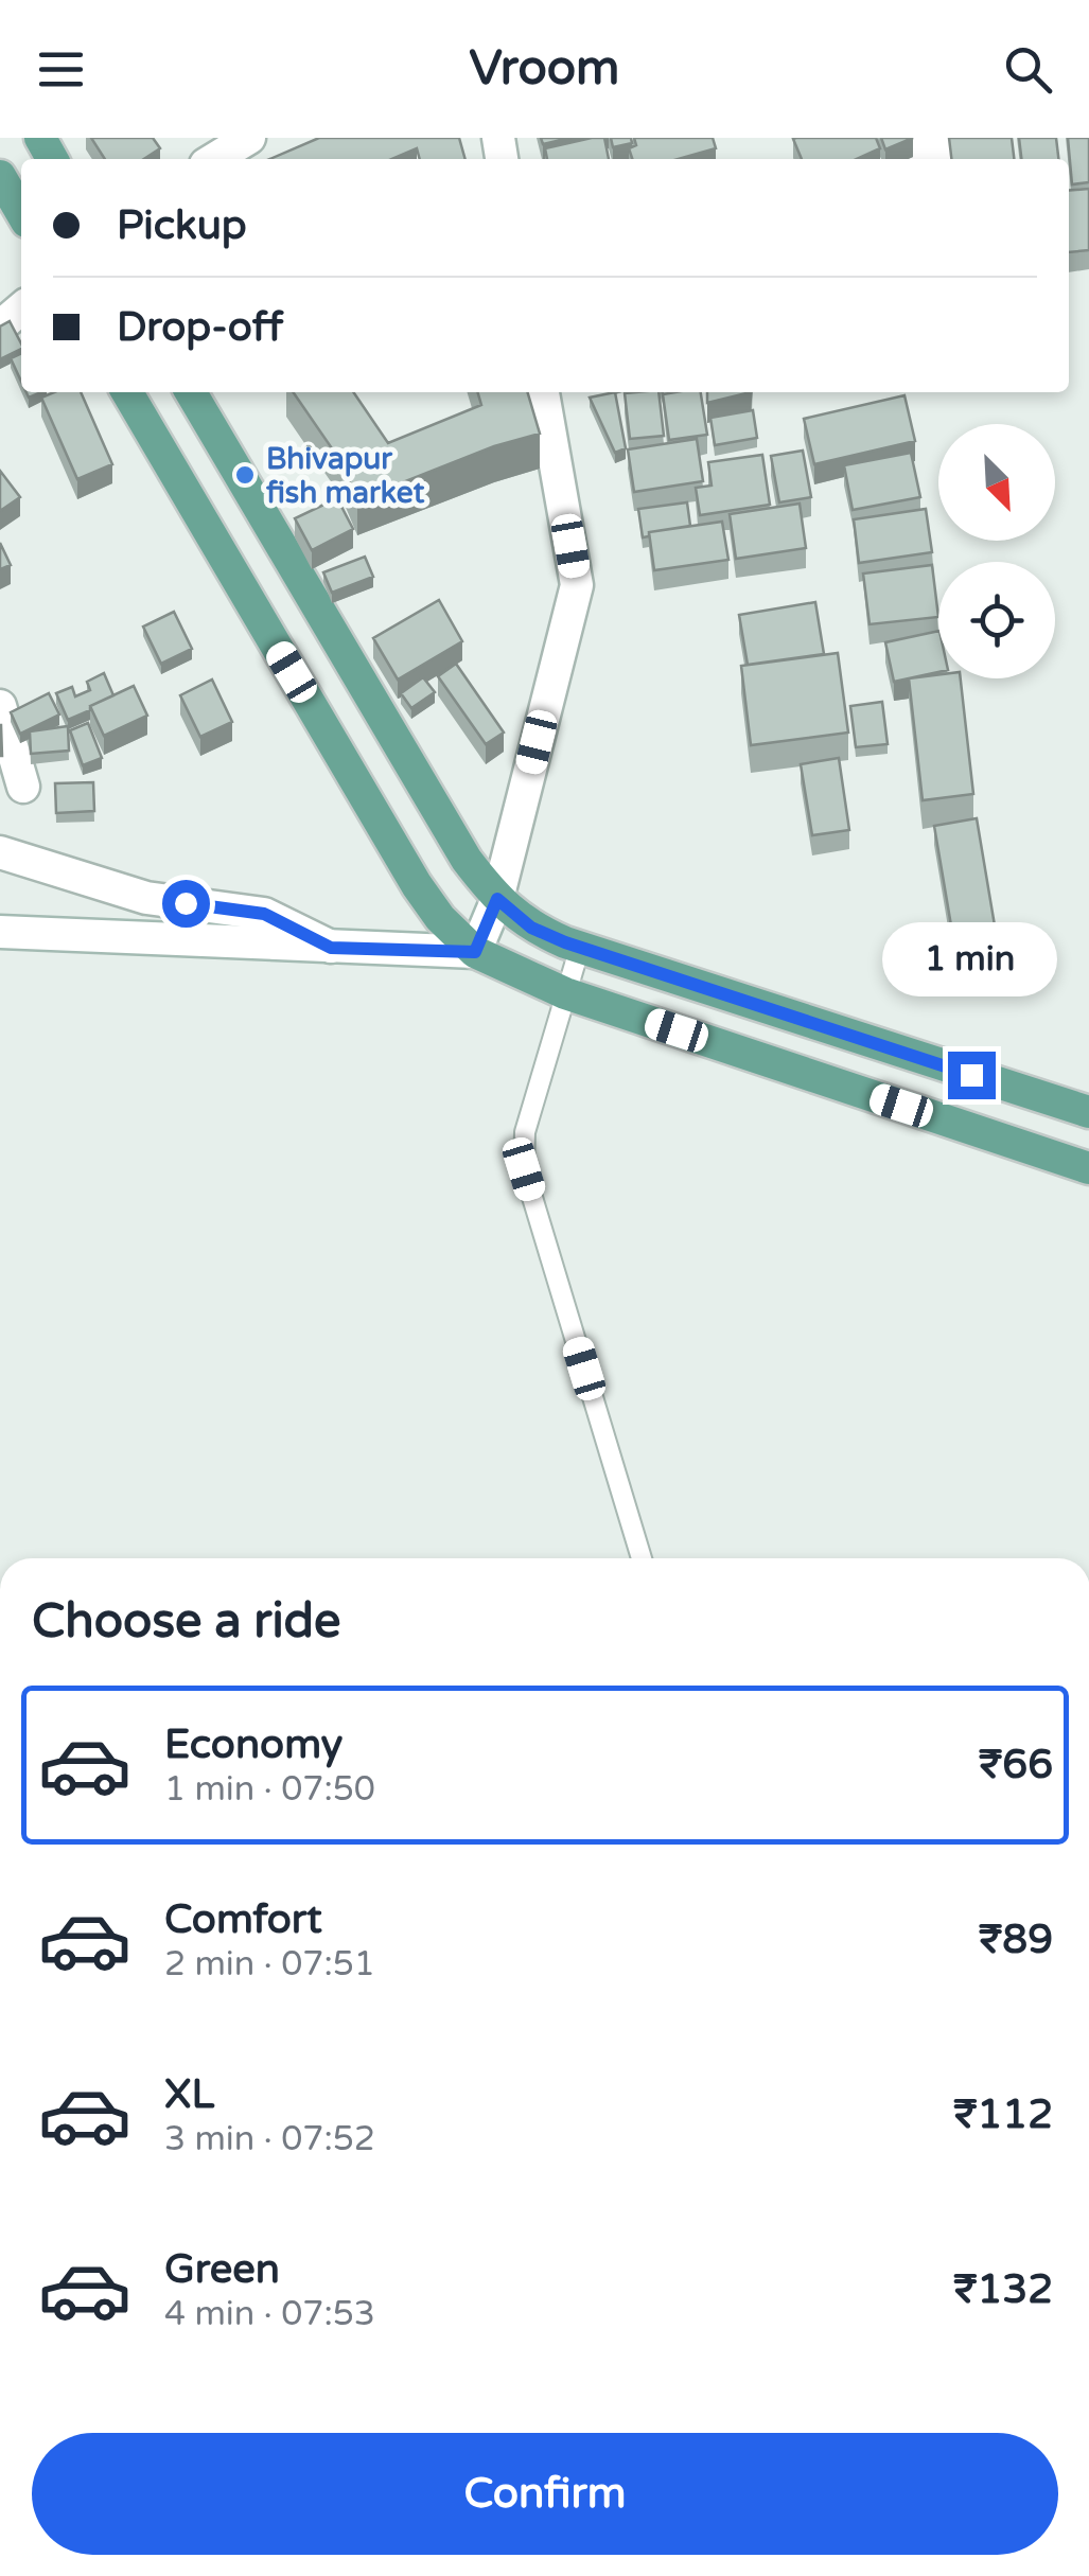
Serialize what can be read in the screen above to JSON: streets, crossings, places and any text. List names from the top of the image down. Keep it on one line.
{"places":["Bhivapur fish market"],"north":"bottom right","page":{"header":"Vroom","banner":["Pickup","Drop-off"],"bubble":"1 min","heading":"Choose a ride","list":[{"name":"Economy","note":"1 min · 07:50","value":"₹66"},{"name":"Comfort","note":"2 min · 07:51","value":"₹89"},{"name":"XL","note":"3 min · 07:52","value":"₹112"},{"name":"Green","note":"4 min · 07:53","value":"₹132"}],"buttons":"Confirm"}}
